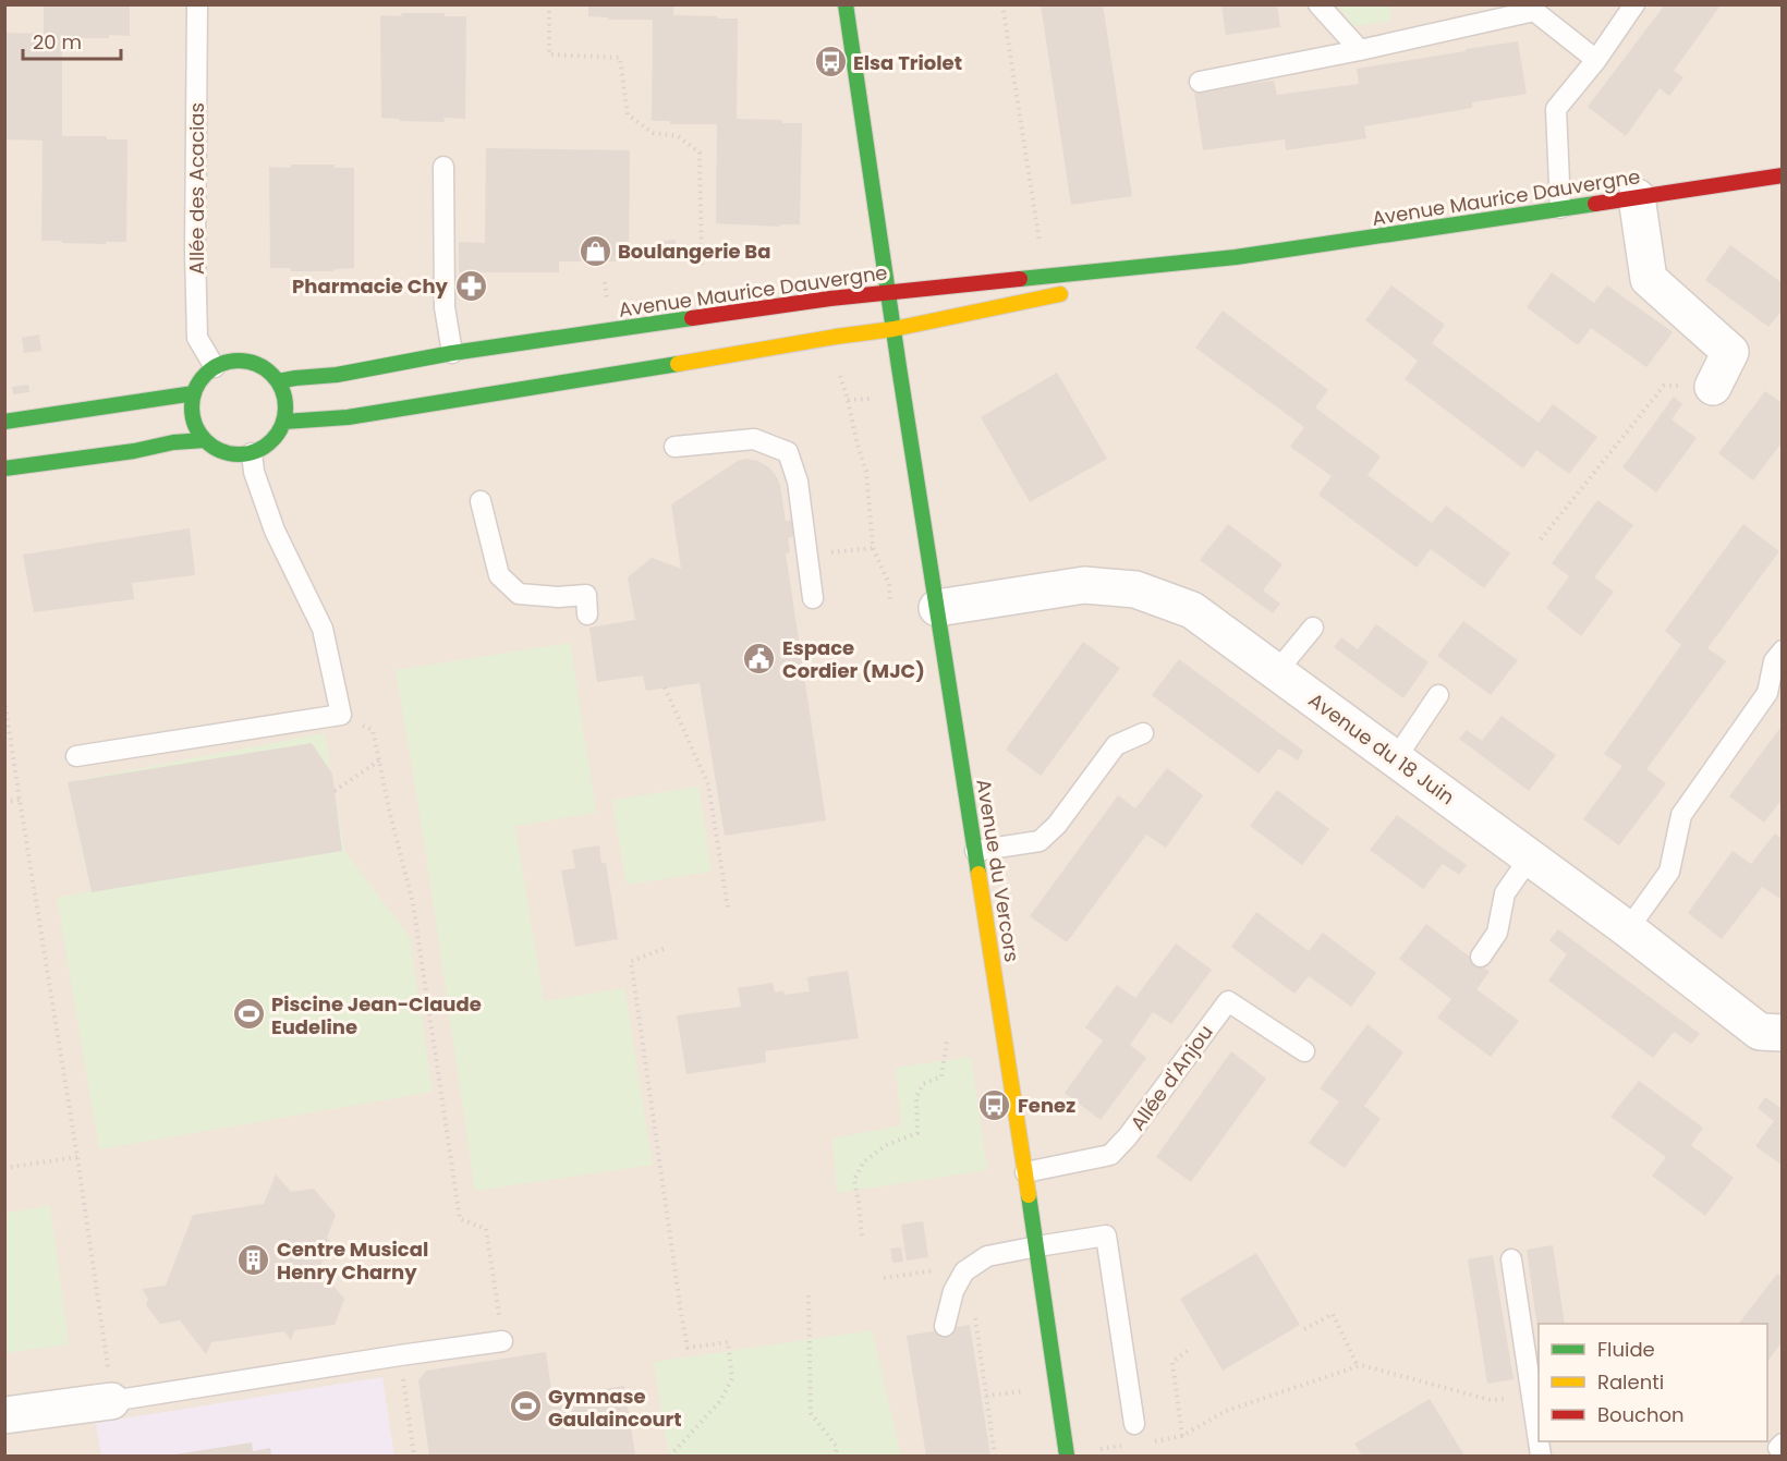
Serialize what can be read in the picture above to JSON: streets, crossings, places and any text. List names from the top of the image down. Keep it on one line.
{"streets":{"street":["Avenue Maurice Dauvergne","Avenue du 18 Juin","Avenue du Vercors"],"lane":["Allée des Acacias","Allée d'Anjou"]},"crossings":[["Allée des Acacias","Avenue Maurice Dauvergne"],["Avenue Maurice Dauvergne","Avenue du Vercors"],["Avenue du 18 Juin","Avenue du Vercors"],["Avenue du Vercors","Allée d'Anjou"]],"places":{"bus stop":["Elsa Triolet","Fenez"],"shop":["Boulangerie Ba"],"pharmacy":["Pharmacie Chy"],"public building":["Espace Cordier (MJC)"],"sports":["Piscine Jean-Claude Eudeline","Gymnase Gaulaincourt"],"building":["Centre Musical Henry Charny"]},"legend":["Fluide","Ralenti","Bouchon"],"scale_bar":"20 m"}
